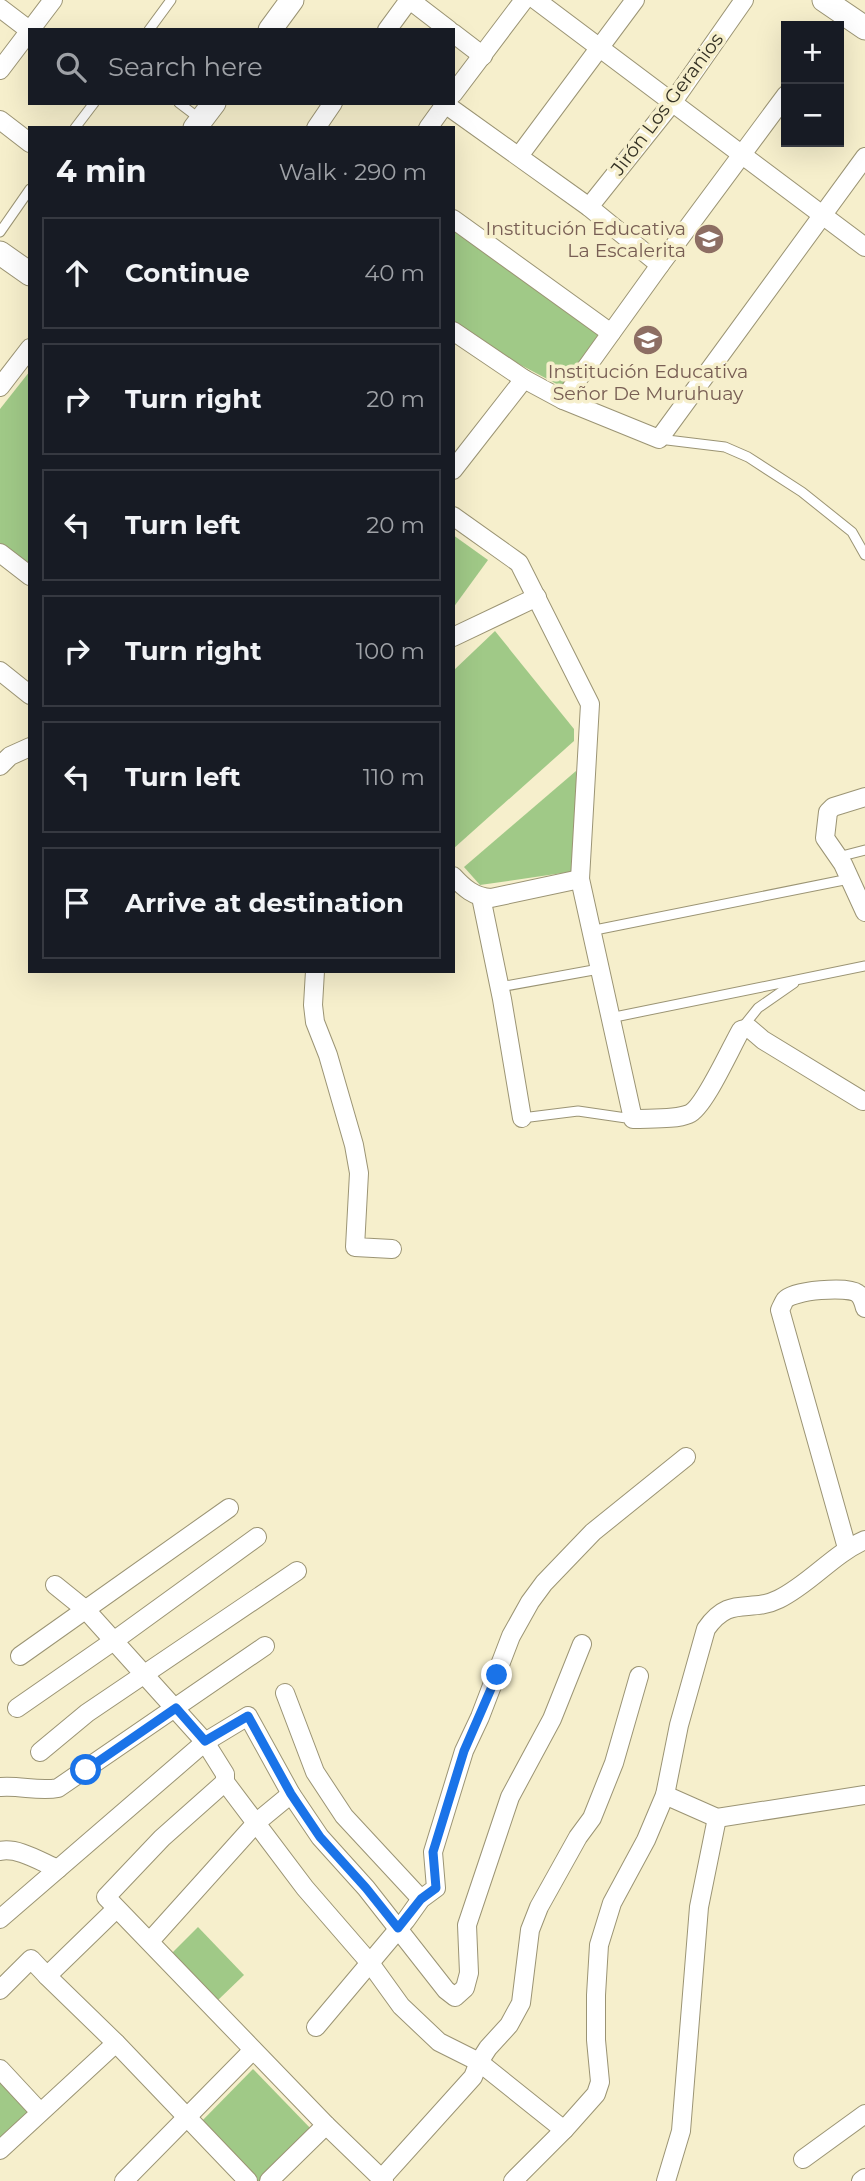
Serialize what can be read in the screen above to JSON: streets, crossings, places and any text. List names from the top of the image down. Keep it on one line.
{"streets":{"street":["Jirón Los Geranios"]},"places":{"school or university":["Institución Educativa La Escalerita","Institución Educativa Señor De Muruhuay"]},"page":{"map_buttons":["+","−"],"search":"Search here","heading":["4 min","Walk · 290 m"],"list":[["Continue","40 m"],["Turn right","20 m"],["Turn left","20 m"],["Turn right","100 m"],["Turn left","110 m"],"Arrive at destination"]}}
